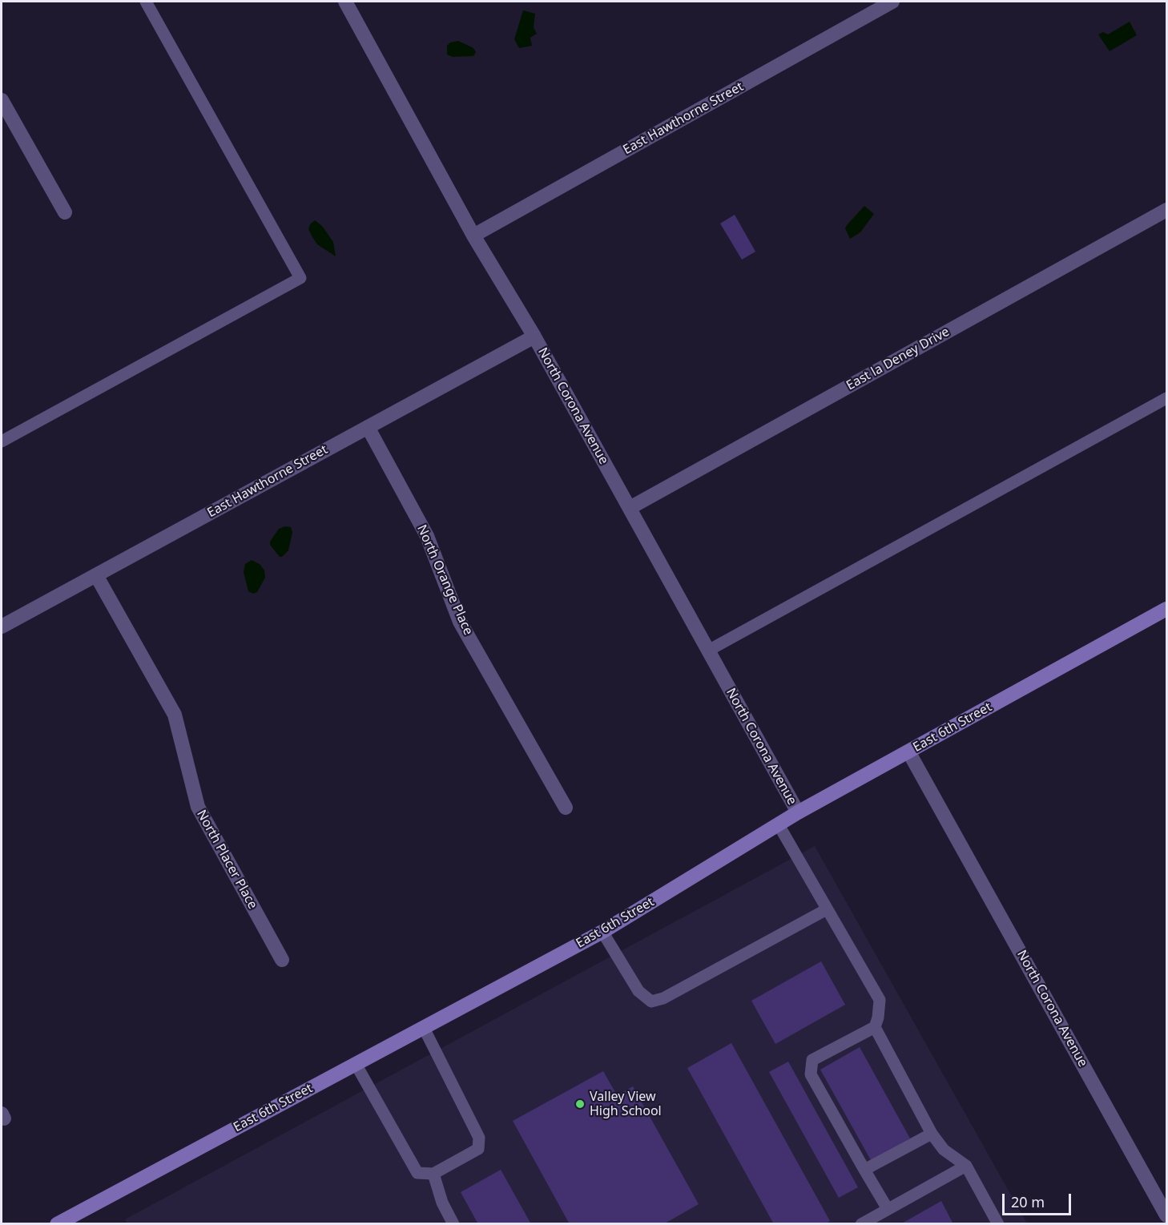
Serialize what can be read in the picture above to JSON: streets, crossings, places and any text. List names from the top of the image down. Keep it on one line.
{"streets":{"main road":["East 6th Street"],"street":["East Hawthorne Street","East la Deney Drive","North Corona Avenue","North Orange Place","North Placer Place"]},"crossings":[["East Hawthorne Street","North Corona Avenue"],["East Hawthorne Street","North Orange Place"],["East Hawthorne Street","North Placer Place"],["East la Deney Drive","North Corona Avenue"],["North Corona Avenue","East 6th Street"]],"places":["Valley View High School"],"scale_bar":"20 m"}
